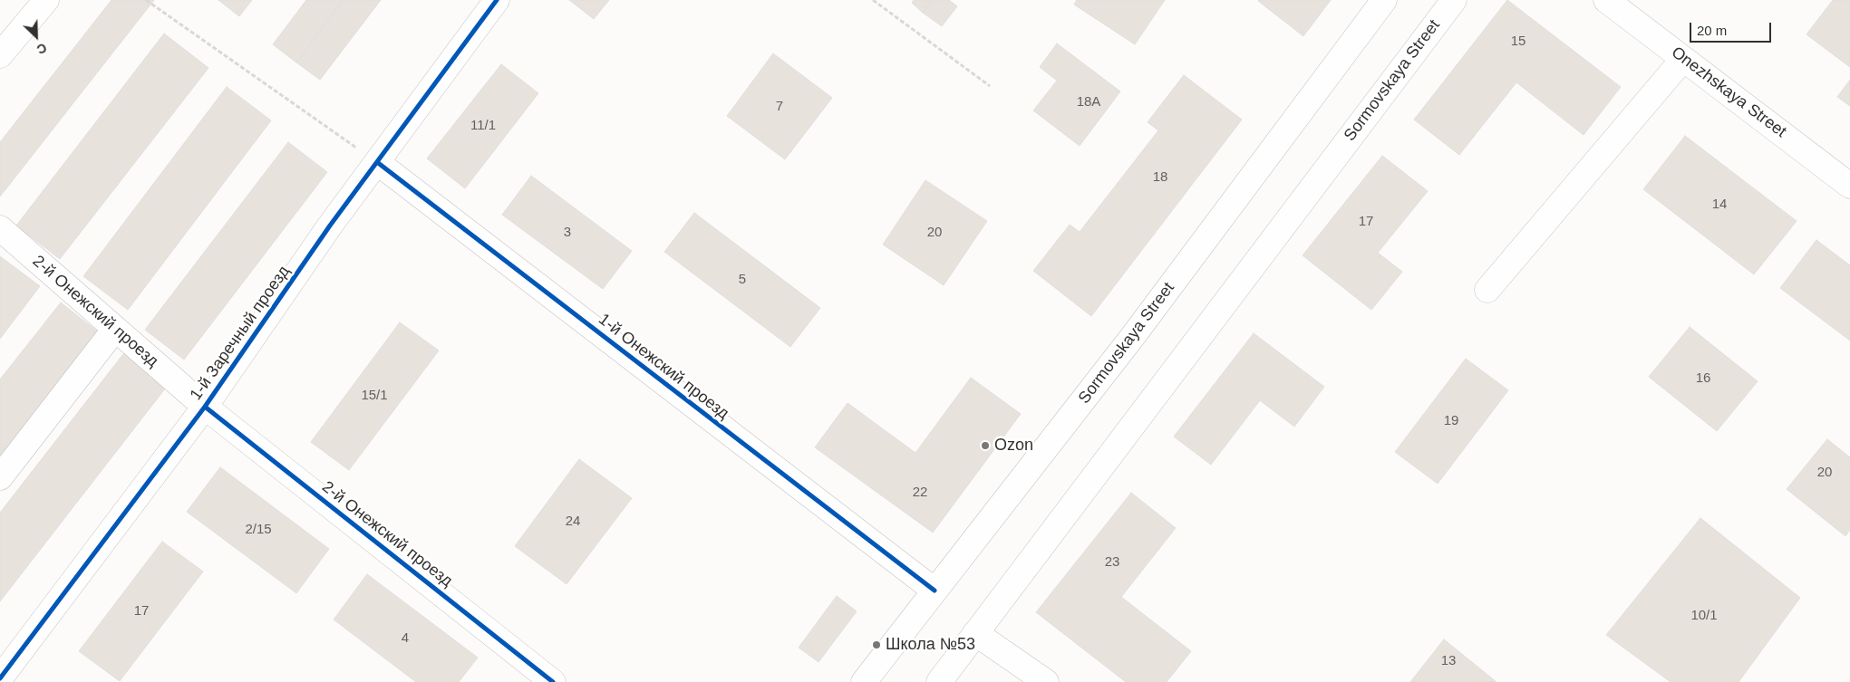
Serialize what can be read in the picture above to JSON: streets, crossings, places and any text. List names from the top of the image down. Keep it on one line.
{"streets":{"main road":["Sormovskaya Street","Onezhskaya Street","2-й Онежский проезд","1-й Заречный проезд","1-й Онежский проезд"]},"crossings":[["Sormovskaya Street","1-й Онежский проезд"],["2-й Онежский проезд","1-й Заречный проезд"],["1-й Заречный проезд","1-й Онежский проезд"]],"places":["Ozon","Школа №53"],"house_numbers":["15","18А","7","11/1","18","14","17","3","20","5","16","15/1","19","20","22","24","2/15","23","17","10/1","4","13"],"scale_bar":"20 m","north":"bottom right"}
